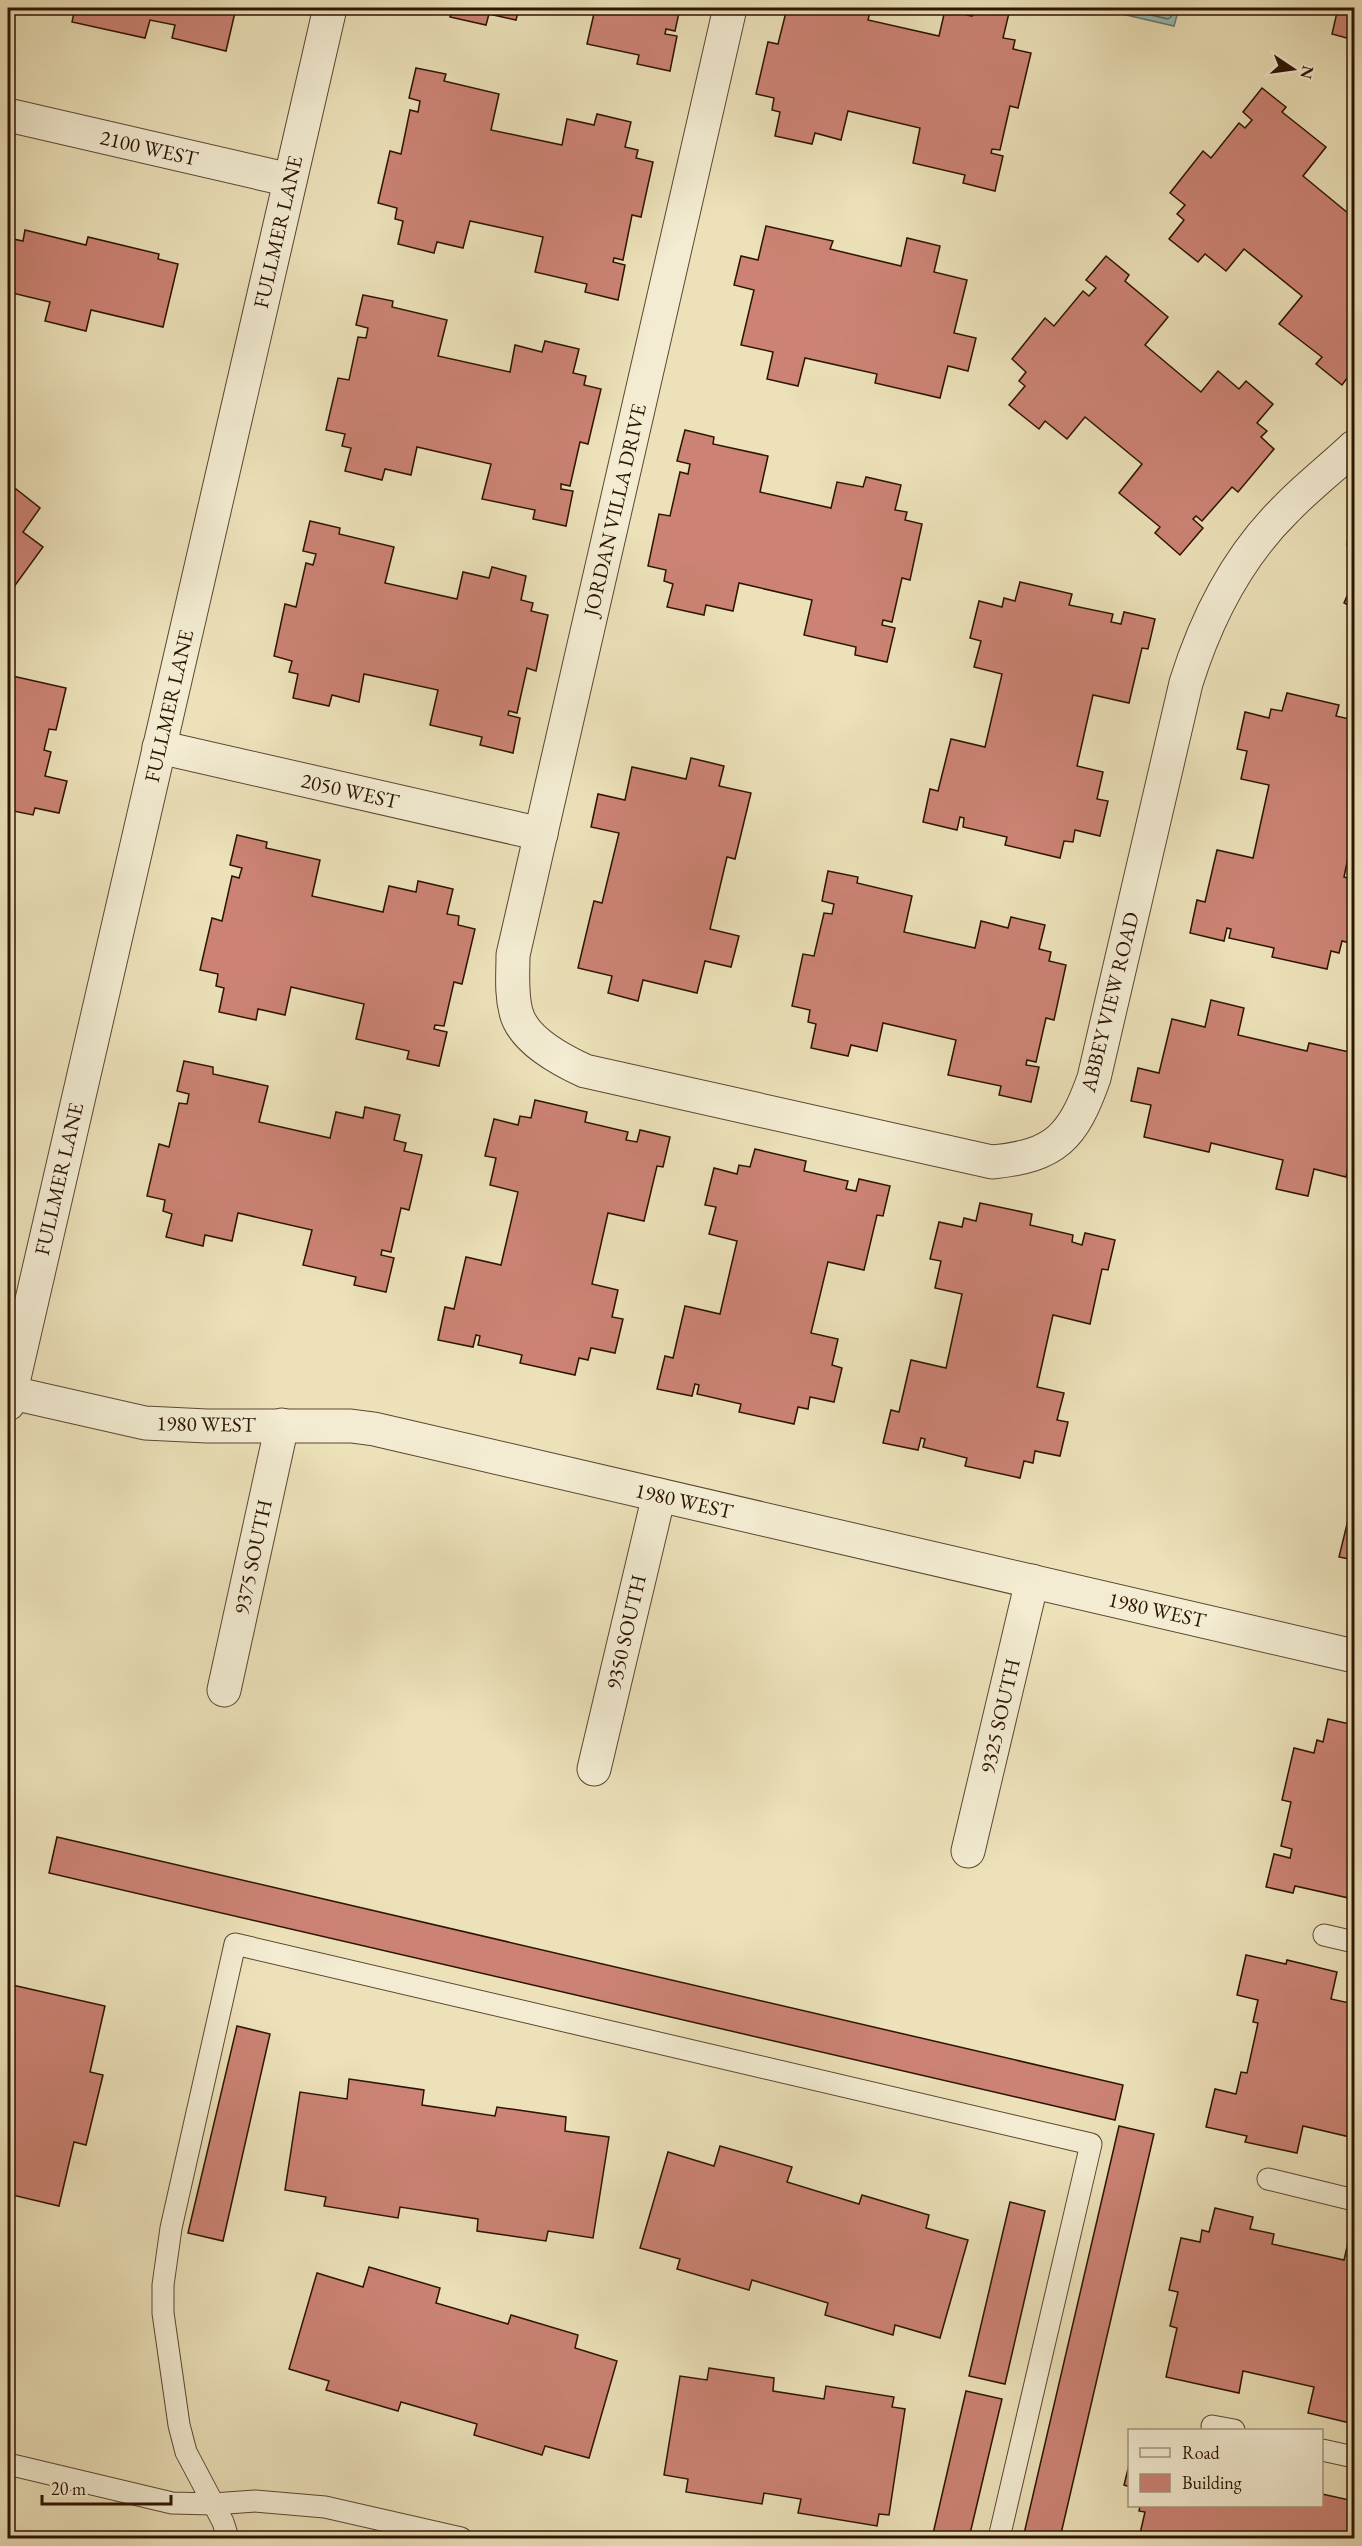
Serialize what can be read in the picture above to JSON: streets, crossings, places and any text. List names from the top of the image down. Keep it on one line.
{"streets":{"street":["2100 WEST","FULLMER LANE","JORDAN VILLA DRIVE","2050 WEST","ABBEY VIEW ROAD","1980 WEST","9375 SOUTH","9350 SOUTH","9325 SOUTH"]},"crossings":[["2100 WEST","FULLMER LANE"],["FULLMER LANE","2050 WEST"],["FULLMER LANE","1980 WEST"],["JORDAN VILLA DRIVE","2050 WEST"],["JORDAN VILLA DRIVE","ABBEY VIEW ROAD"],["1980 WEST","9375 SOUTH"],["1980 WEST","9350 SOUTH"],["1980 WEST","9325 SOUTH"]],"legend":["Road","Building"],"scale_bar":"20 m","north":"right"}
